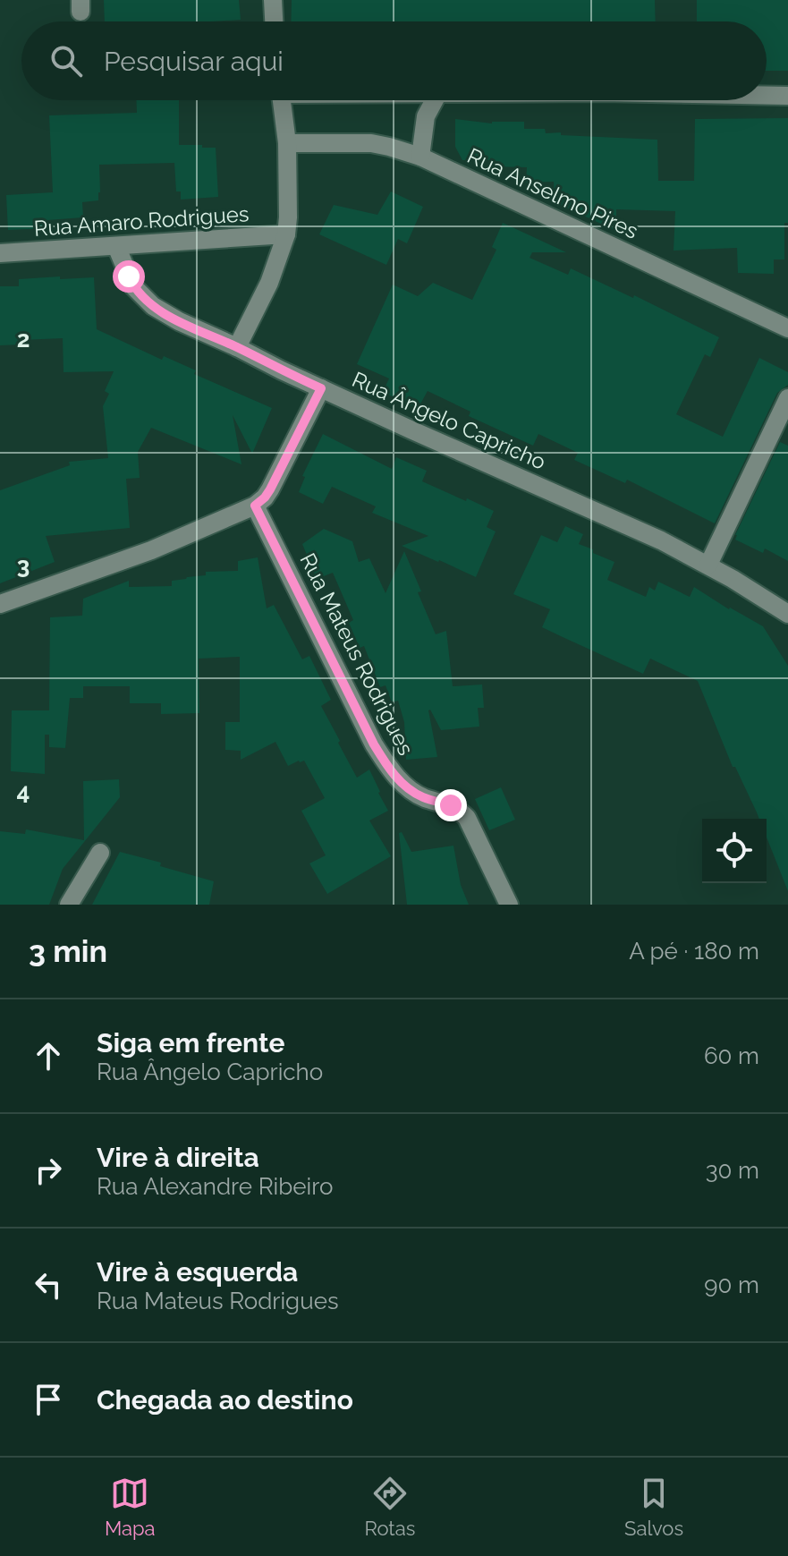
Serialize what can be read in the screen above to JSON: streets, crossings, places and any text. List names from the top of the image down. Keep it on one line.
{"streets":{"street":["Rua Anselmo Pires","Rua Amaro Rodrigues","Rua Ângelo Capricho","Rua Mateus Rodrigues"]},"crossings":[["Rua Amaro Rodrigues","Rua Ângelo Capricho"]],"page":{"search":"Pesquisar aqui","heading":["3 min","A pé · 180 m"],"list":[["Siga em frente","Rua Ângelo Capricho","60 m"],["Vire à direita","Rua Alexandre Ribeiro","30 m"],["Vire à esquerda","Rua Mateus Rodrigues","90 m"],"Chegada ao destino"],"nav":["Mapa","Rotas","Salvos"]},"grid":{"rows":["2","3","4"]}}
